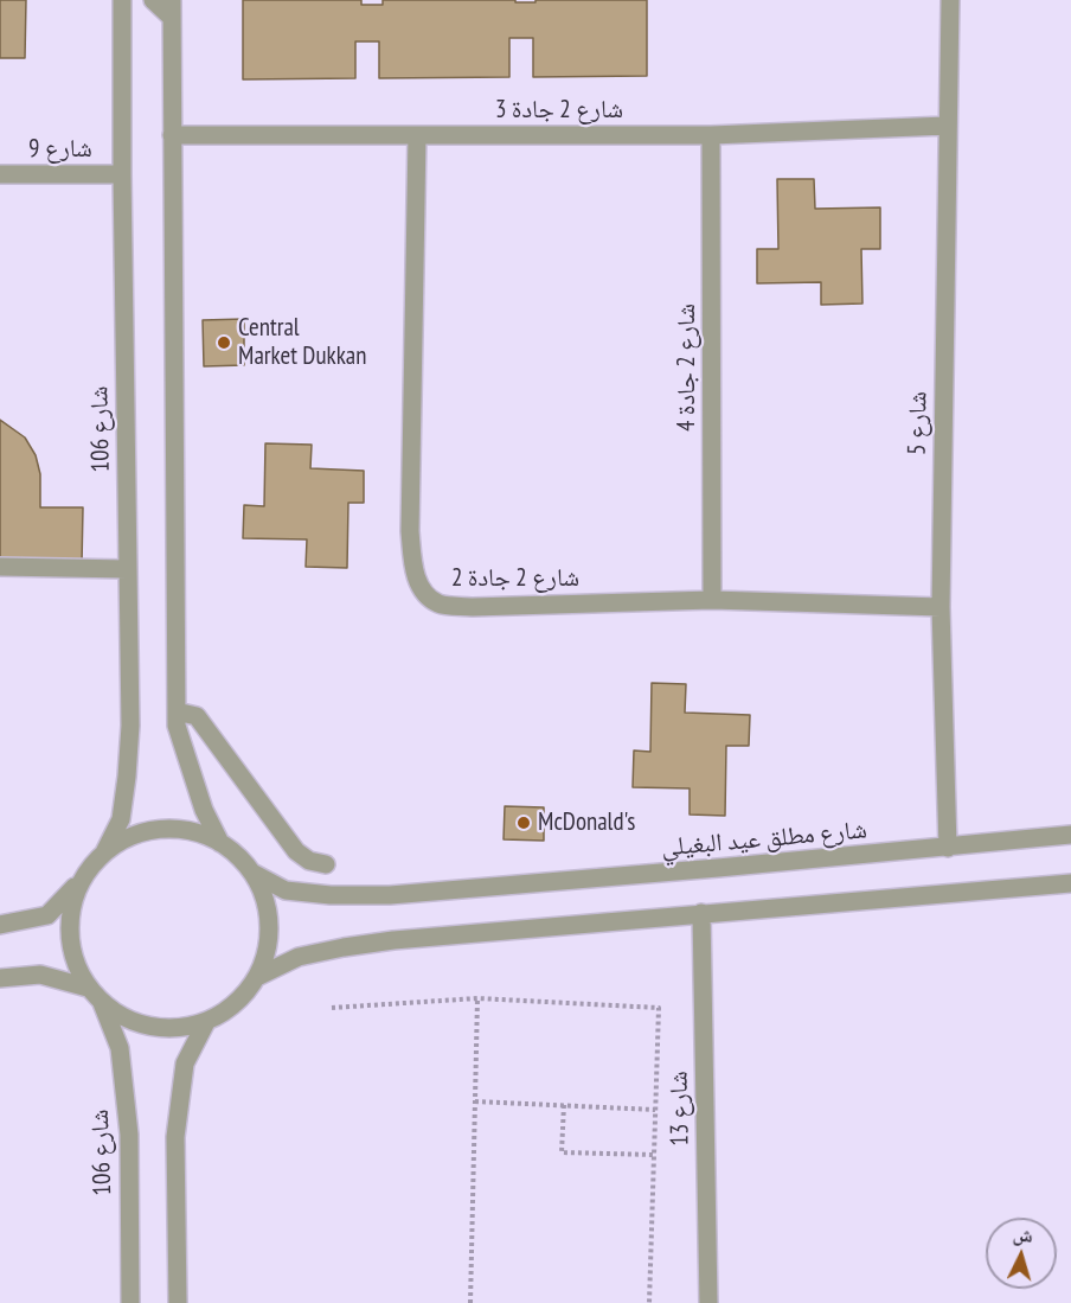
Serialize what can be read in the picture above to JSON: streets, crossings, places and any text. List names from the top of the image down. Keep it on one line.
{"streets":{"street":["شارع 2 جادة 3","شارع 9","شارع 2 جادة 4","شارع 5","شارع 106","شارع 2 جادة 2","شارع مطلق عيد البغيلي","شارع 13"]},"crossings":[["شارع 2 جادة 3","شارع 2 جادة 4"],["شارع 2 جادة 3","شارع 5"],["شارع 2 جادة 3","شارع 2 جادة 2"],["شارع 9","شارع 106"],["شارع 2 جادة 4","شارع 2 جادة 2"],["شارع 5","شارع 2 جادة 2"],["شارع 5","شارع مطلق عيد البغيلي"],["شارع 106","شارع مطلق عيد البغيلي"]],"places":["Central Market Dukkan","McDonald's"],"north":"top"}
